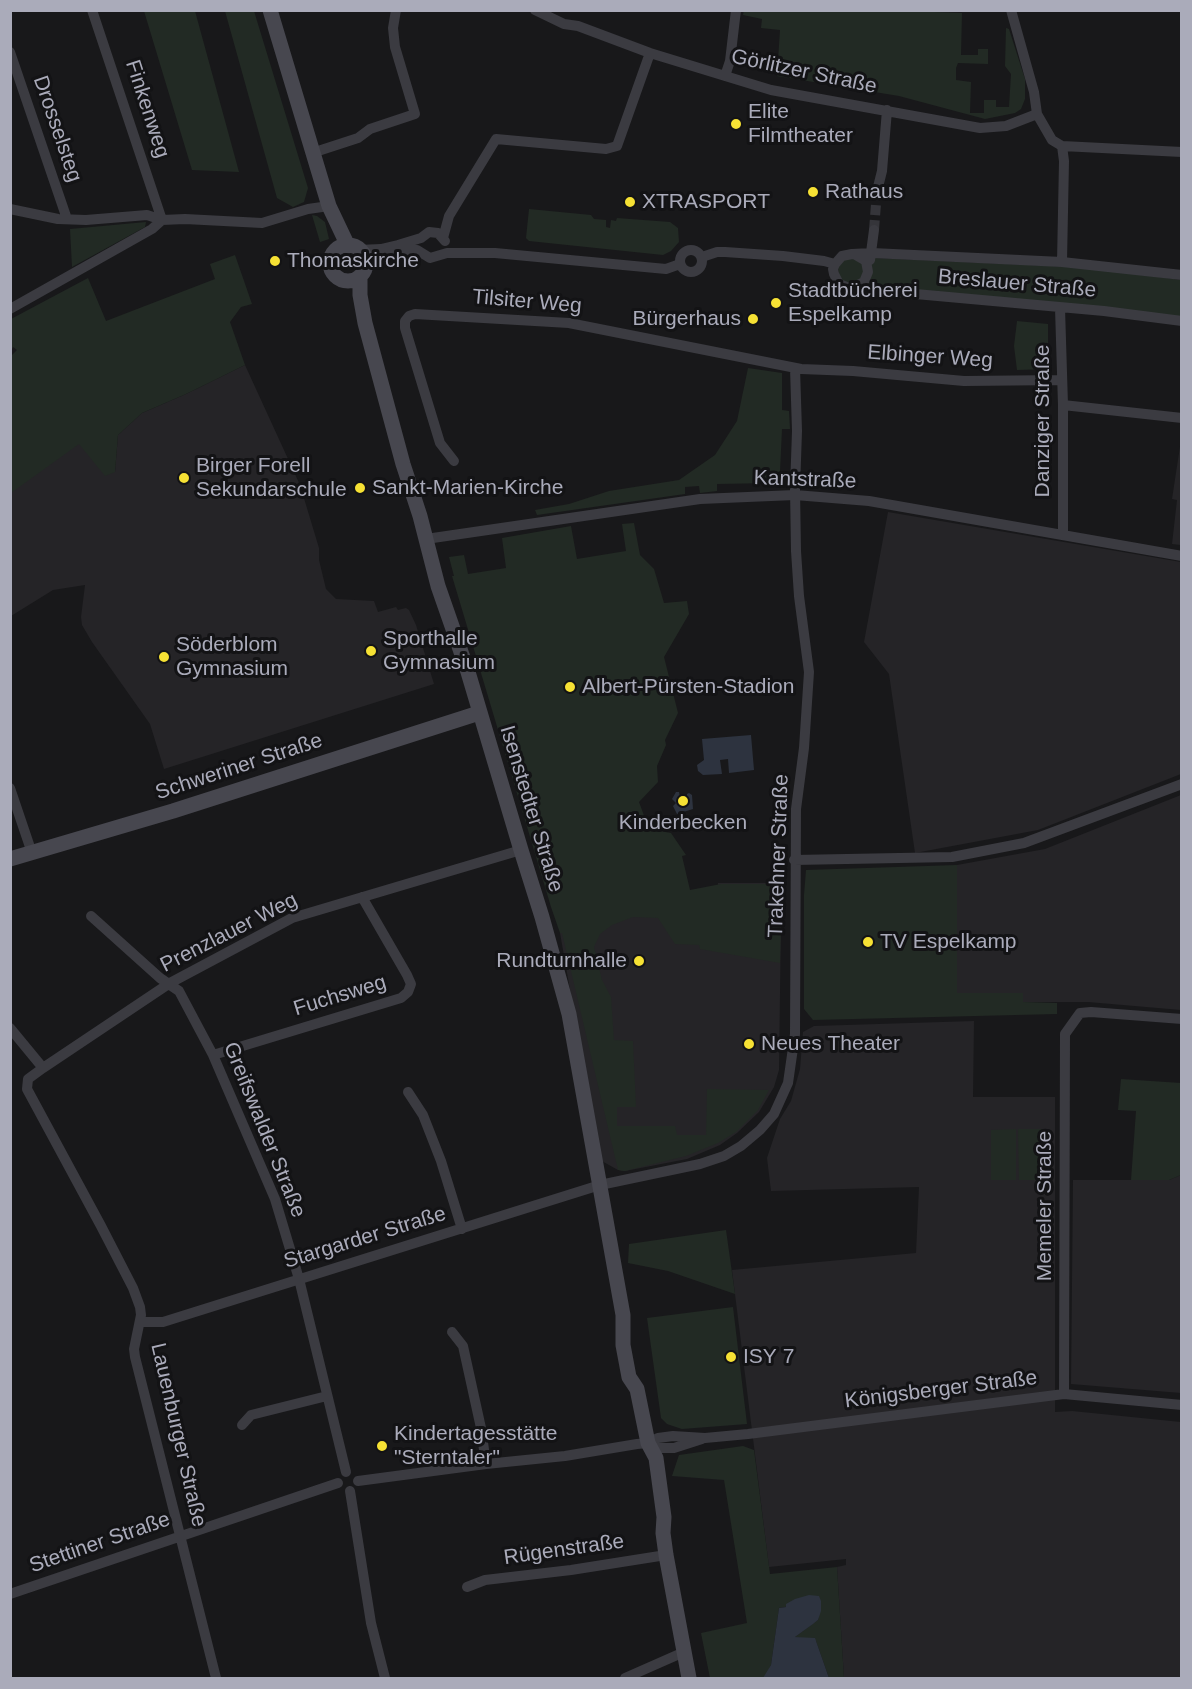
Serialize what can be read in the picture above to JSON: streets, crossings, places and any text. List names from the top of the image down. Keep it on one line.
{"streets":{"street":["Görlitzer Straße","Finkenweg","Drosselsteg","Breslauer Straße","Tilsiter Weg","Elbinger Weg","Danziger Straße","Kantstraße","Schweriner Straße","Isenstedter Straße","Trakehner Straße","Prenzlauer Weg","Fuchsweg","Greifswalder Straße","Memeler Straße","Stargarder Straße","Königsberger Straße","Lauenburger Straße","Stettiner Straße","Rügenstraße"]},"crossings":[["Breslauer Straße","Danziger Straße"],["Tilsiter Weg","Elbinger Weg"],["Tilsiter Weg","Trakehner Straße"],["Elbinger Weg","Danziger Straße"],["Elbinger Weg","Trakehner Straße"],["Danziger Straße","Kantstraße"],["Kantstraße","Isenstedter Straße"],["Kantstraße","Trakehner Straße"],["Schweriner Straße","Isenstedter Straße"],["Isenstedter Straße","Trakehner Straße"],["Isenstedter Straße","Prenzlauer Weg"],["Isenstedter Straße","Stargarder Straße"],["Isenstedter Straße","Königsberger Straße"],["Isenstedter Straße","Rügenstraße"],["Trakehner Straße","Stargarder Straße"],["Prenzlauer Weg","Fuchsweg"],["Prenzlauer Weg","Greifswalder Straße"],["Prenzlauer Weg","Lauenburger Straße"],["Fuchsweg","Greifswalder Straße"],["Greifswalder Straße","Stargarder Straße"],["Greifswalder Straße","Stettiner Straße"],["Memeler Straße","Königsberger Straße"],["Stargarder Straße","Lauenburger Straße"],["Lauenburger Straße","Stettiner Straße"]],"places":["Elite Filmtheater","Rathaus","XTRASPORT","Thomaskirche","Stadtbücherei Espelkamp","Bürgerhaus","Birger Forell Sekundarschule","Sankt-Marien-Kirche","Sporthalle Gymnasium","Söderblom Gymnasium","Albert-Pürsten-Stadion","Kinderbecken","TV Espelkamp","Rundturnhalle","Neues Theater","ISY 7","Kindertagesstätte \"Sterntaler\""]}
